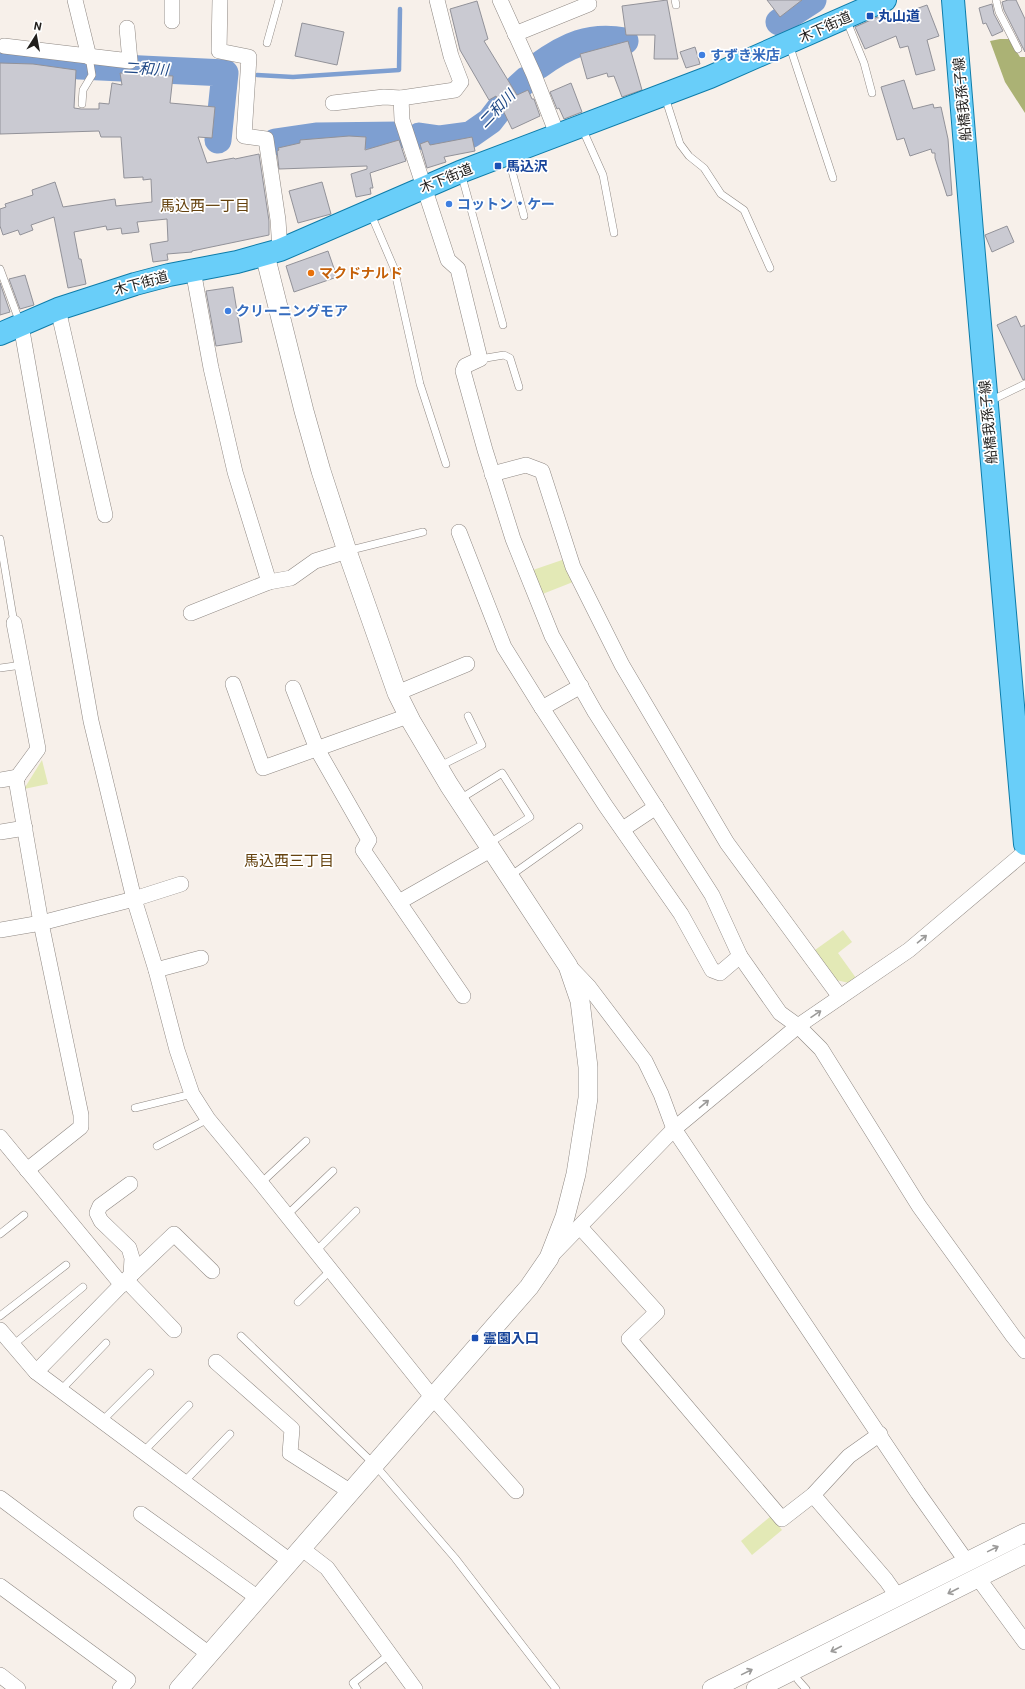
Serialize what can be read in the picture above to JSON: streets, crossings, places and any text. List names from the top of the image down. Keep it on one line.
{"streets":{"main road":["木下街道","船橋我孫子線"]},"districts":["馬込西一丁目","馬込西三丁目"],"water":["二和川"],"places":{"transit":["丸山道","馬込沢","霊園入口"],"other":["すずき米店","コットン・ケー","マクドナルド","クリーニングモア"]},"north":"top"}
